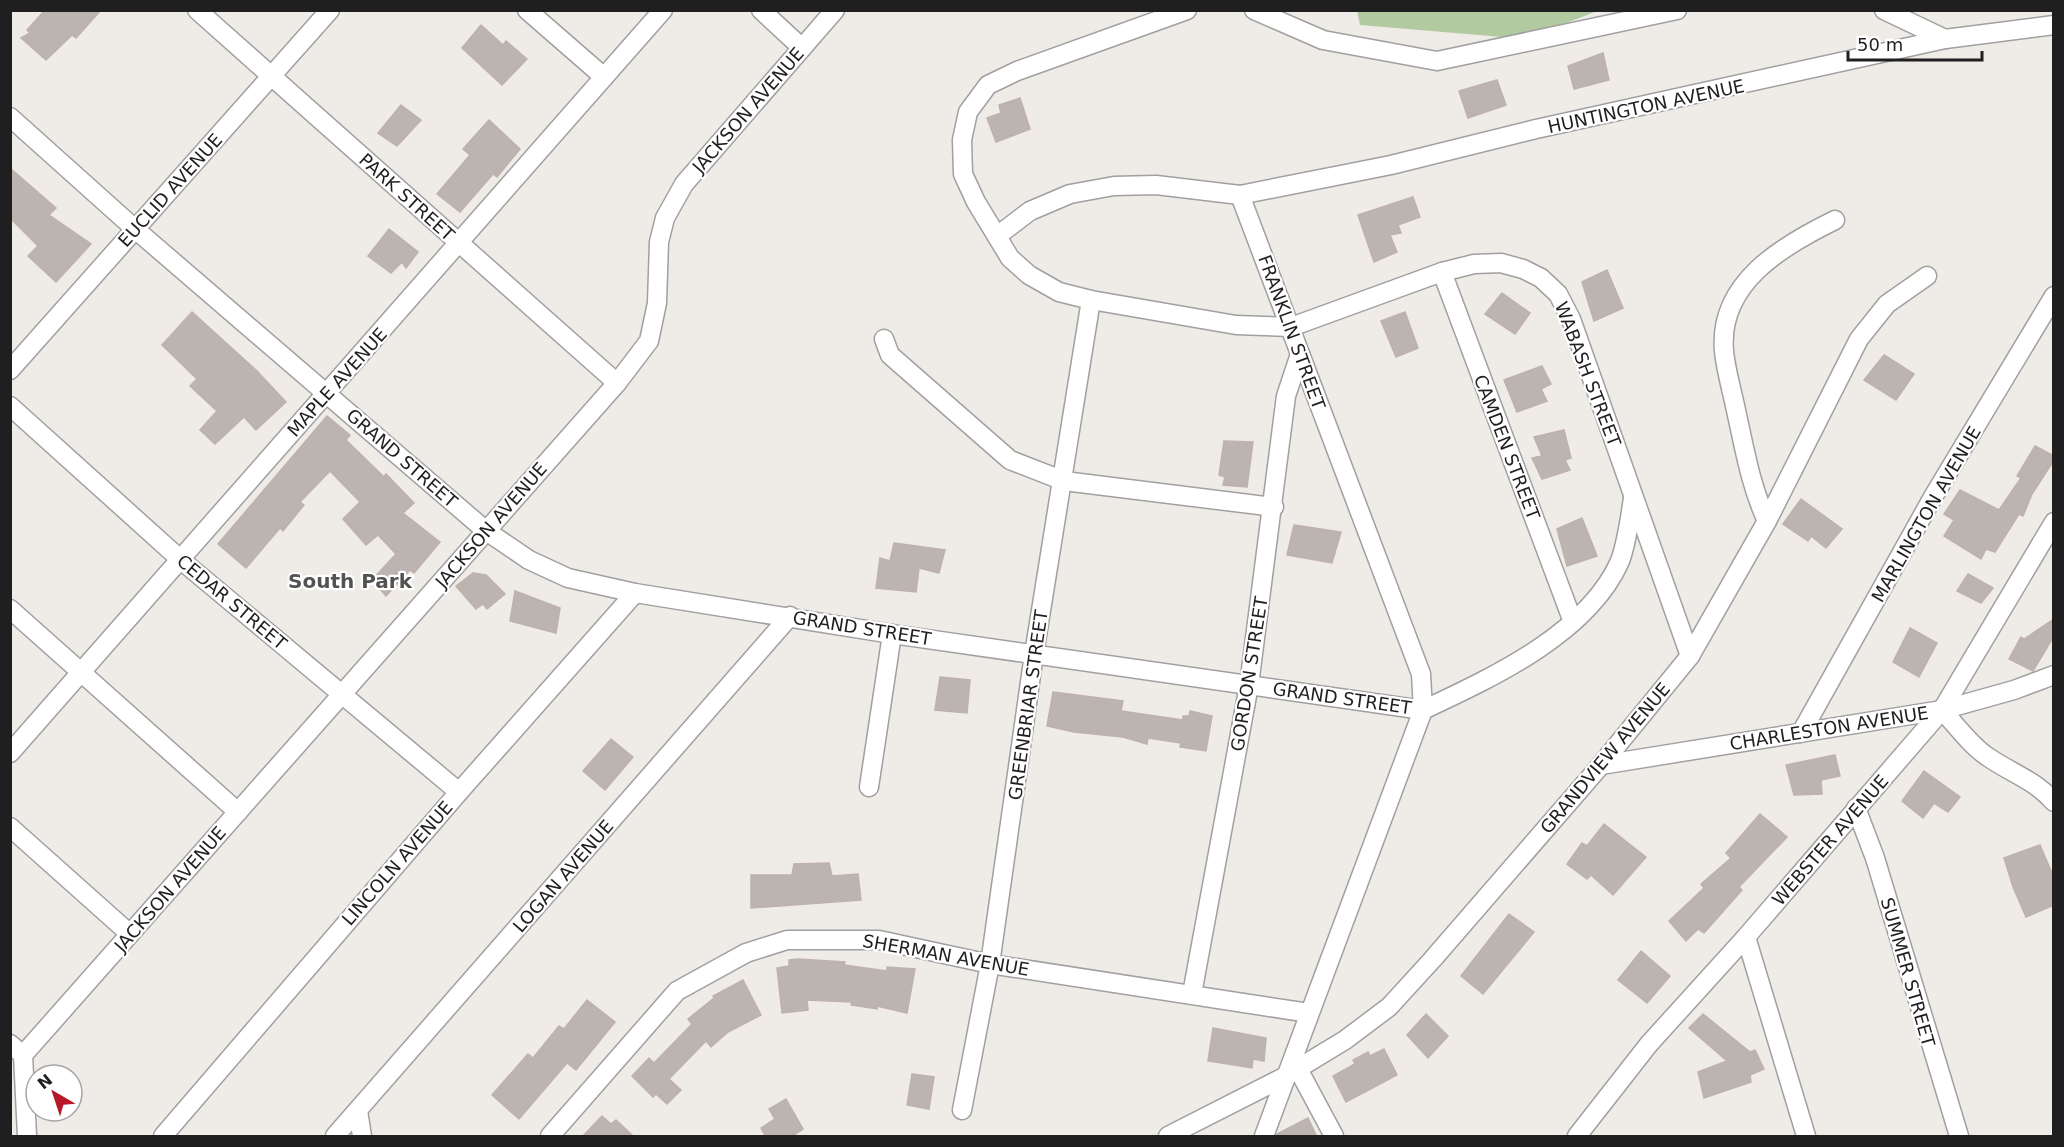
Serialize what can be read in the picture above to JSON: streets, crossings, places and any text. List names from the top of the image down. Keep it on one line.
{"streets":{"street":["HUNTINGTON AVENUE","JACKSON AVENUE","EUCLID AVENUE","PARK STREET","FRANKLIN STREET","WABASH STREET","MAPLE AVENUE","CAMDEN STREET","GRAND STREET","MARLINGTON AVENUE","CEDAR STREET","GORDON STREET","GREENBRIAR STREET","CHARLESTON AVENUE","GRANDVIEW AVENUE","WEBSTER AVENUE","LINCOLN AVENUE","LOGAN AVENUE","SHERMAN AVENUE","SUMMER STREET"]},"crossings":[["HUNTINGTON AVENUE","FRANKLIN STREET"],["JACKSON AVENUE","PARK STREET"],["JACKSON AVENUE","GRAND STREET"],["JACKSON AVENUE","CEDAR STREET"],["EUCLID AVENUE","PARK STREET"],["EUCLID AVENUE","GRAND STREET"],["PARK STREET","MAPLE AVENUE"],["FRANKLIN STREET","WABASH STREET"],["FRANKLIN STREET","GRAND STREET"],["FRANKLIN STREET","GORDON STREET"],["WABASH STREET","CAMDEN STREET"],["WABASH STREET","GRANDVIEW AVENUE"],["MAPLE AVENUE","GRAND STREET"],["MAPLE AVENUE","CEDAR STREET"],["GRAND STREET","GORDON STREET"],["GRAND STREET","GREENBRIAR STREET"],["GRAND STREET","GRANDVIEW AVENUE"],["GRAND STREET","LINCOLN AVENUE"],["GRAND STREET","LOGAN AVENUE"],["GRAND STREET","SHERMAN AVENUE"],["MARLINGTON AVENUE","CHARLESTON AVENUE"],["CEDAR STREET","LINCOLN AVENUE"],["GORDON STREET","SHERMAN AVENUE"],["GREENBRIAR STREET","SHERMAN AVENUE"],["CHARLESTON AVENUE","GRANDVIEW AVENUE"],["CHARLESTON AVENUE","WEBSTER AVENUE"],["WEBSTER AVENUE","SUMMER STREET"]],"districts":["South Park"],"scale_bar":"50 m","north":"top left"}
